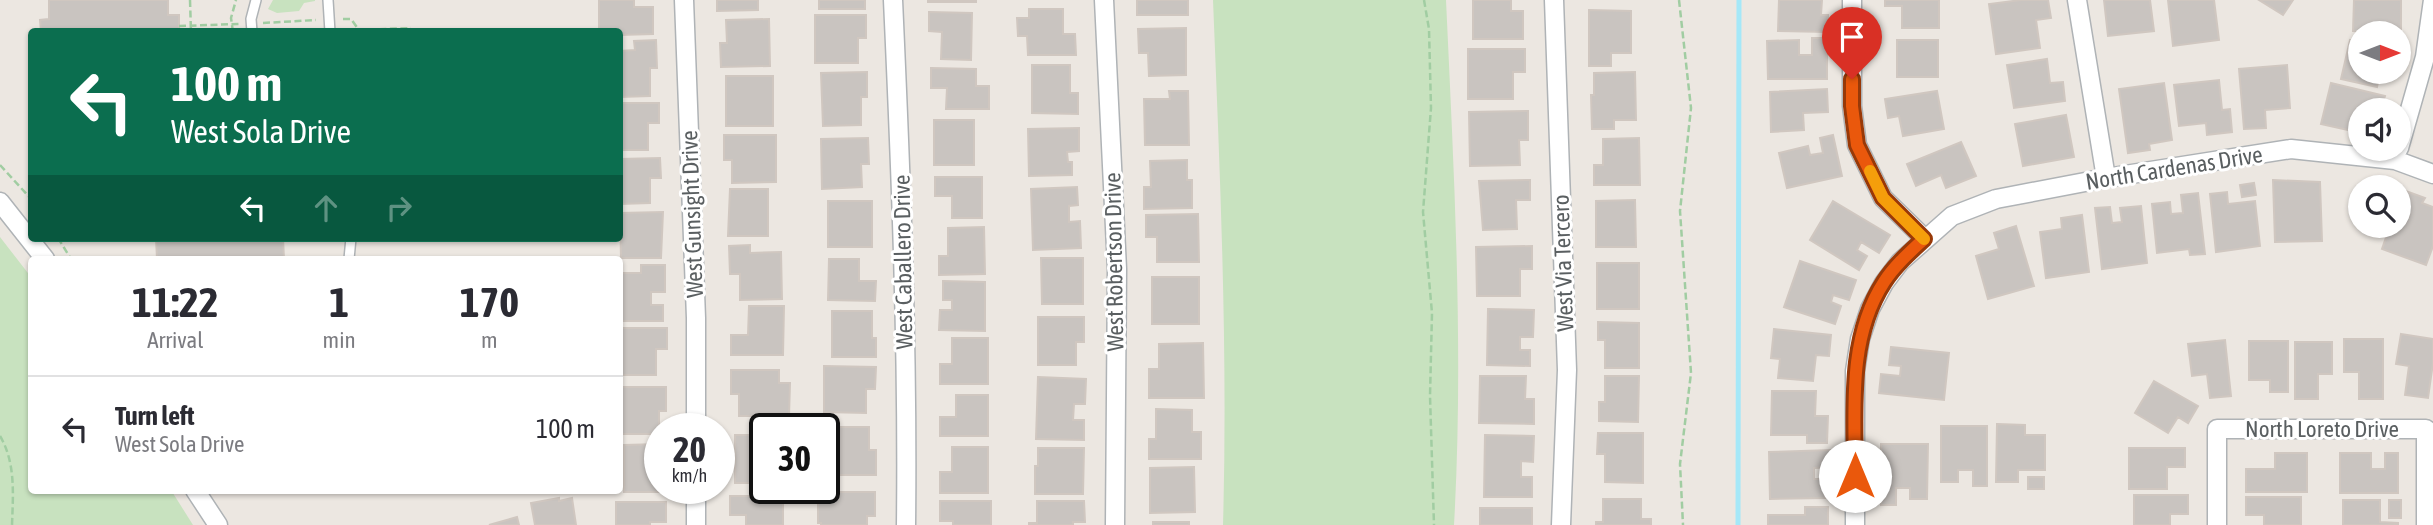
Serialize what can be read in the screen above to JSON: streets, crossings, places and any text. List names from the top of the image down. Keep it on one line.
{"streets":{"street":["North Cardenas Drive","West Gunsight Drive","West Caballero Drive","West Robertson Drive","West Via Tercero","North Loreto Drive"]},"north":"right","page":{"turn":["100 m","West Sola Drive"],"eta":["11:22","Arrival","1","min","170","m"],"list":[{"name":"Turn left","note":"West Sola Drive","value":"100 m"}],"speed":"20 km/h","limit":"30"}}
